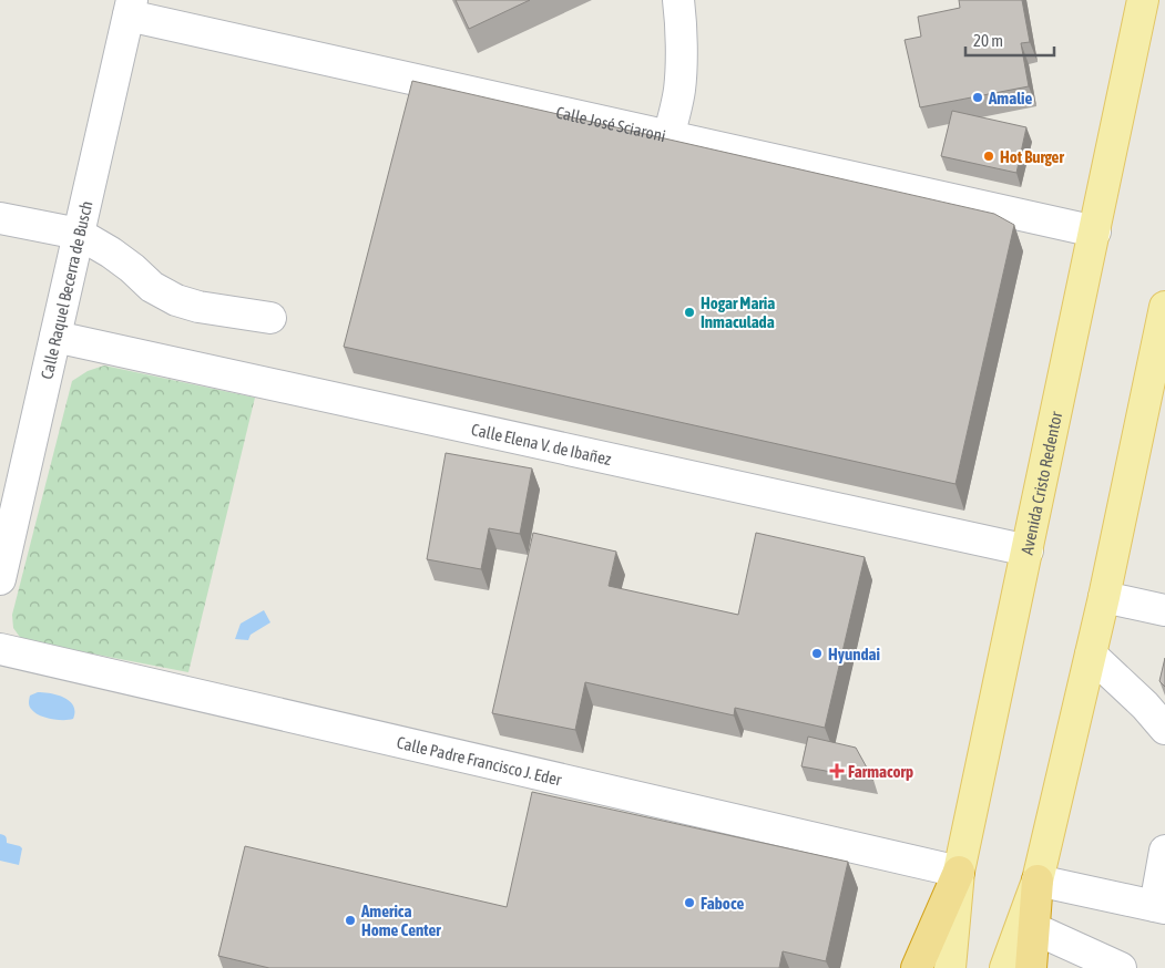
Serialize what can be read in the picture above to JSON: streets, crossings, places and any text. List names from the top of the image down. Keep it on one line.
{"streets":{"main road":["Avenida Cristo Redentor"],"street":["Calle José Sciaroni","Calle Raquel Becerra de Busch","Calle Elena V. de Ibañez","Calle Padre Francisco J. Eder"]},"crossings":[["Calle José Sciaroni","Calle Raquel Becerra de Busch"],["Calle José Sciaroni","Avenida Cristo Redentor"],["Calle Raquel Becerra de Busch","Calle Elena V. de Ibañez"],["Calle Elena V. de Ibañez","Avenida Cristo Redentor"],["Avenida Cristo Redentor","Calle Padre Francisco J. Eder"]],"places":{"other":["Amalie","Hot Burger","Hogar Maria Inmaculada","Hyundai","Faboce","America Home Center"],"health":["Farmacorp"]},"scale_bar":"20 m"}
